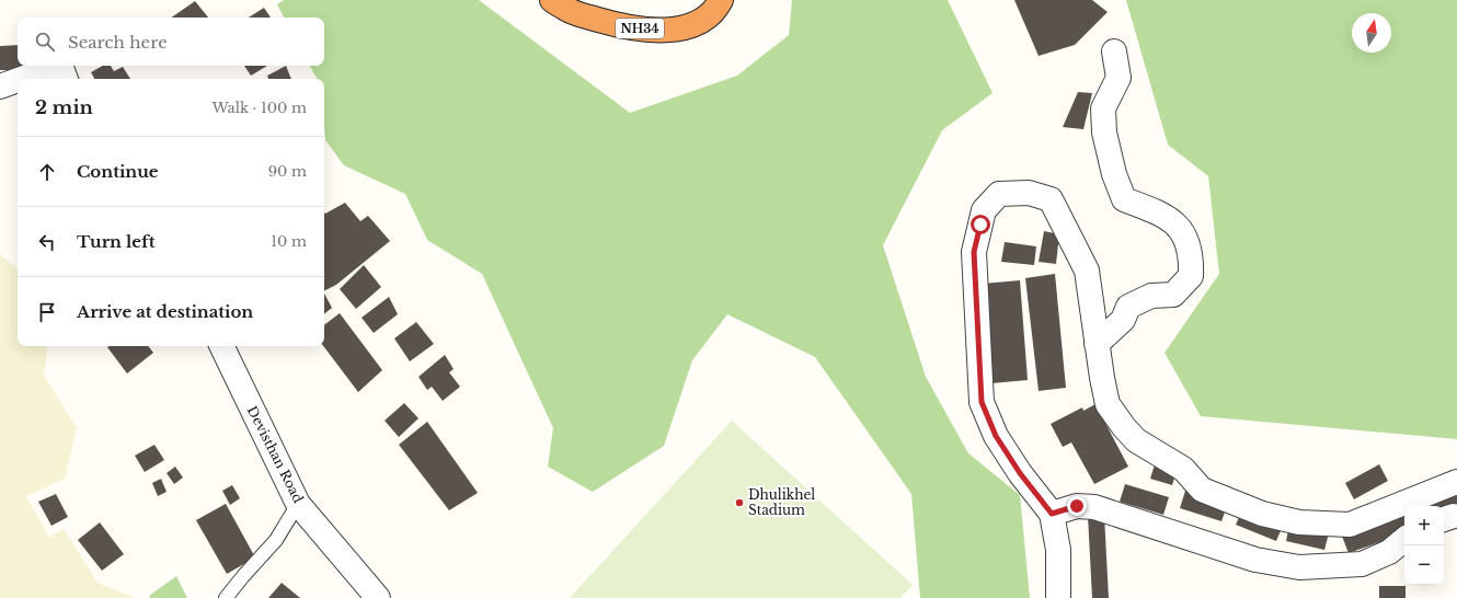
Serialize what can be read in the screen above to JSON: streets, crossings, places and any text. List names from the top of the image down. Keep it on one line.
{"streets":{"highway":["NH34"],"street":["Devisthan Road"]},"places":["Dhulikhel Stadium"],"north":"top","page":{"search":"Search here","heading":["2 min","Walk · 100 m"],"list":[["Continue","90 m"],["Turn left","10 m"],"Arrive at destination"],"map_buttons":["+","−"]}}
